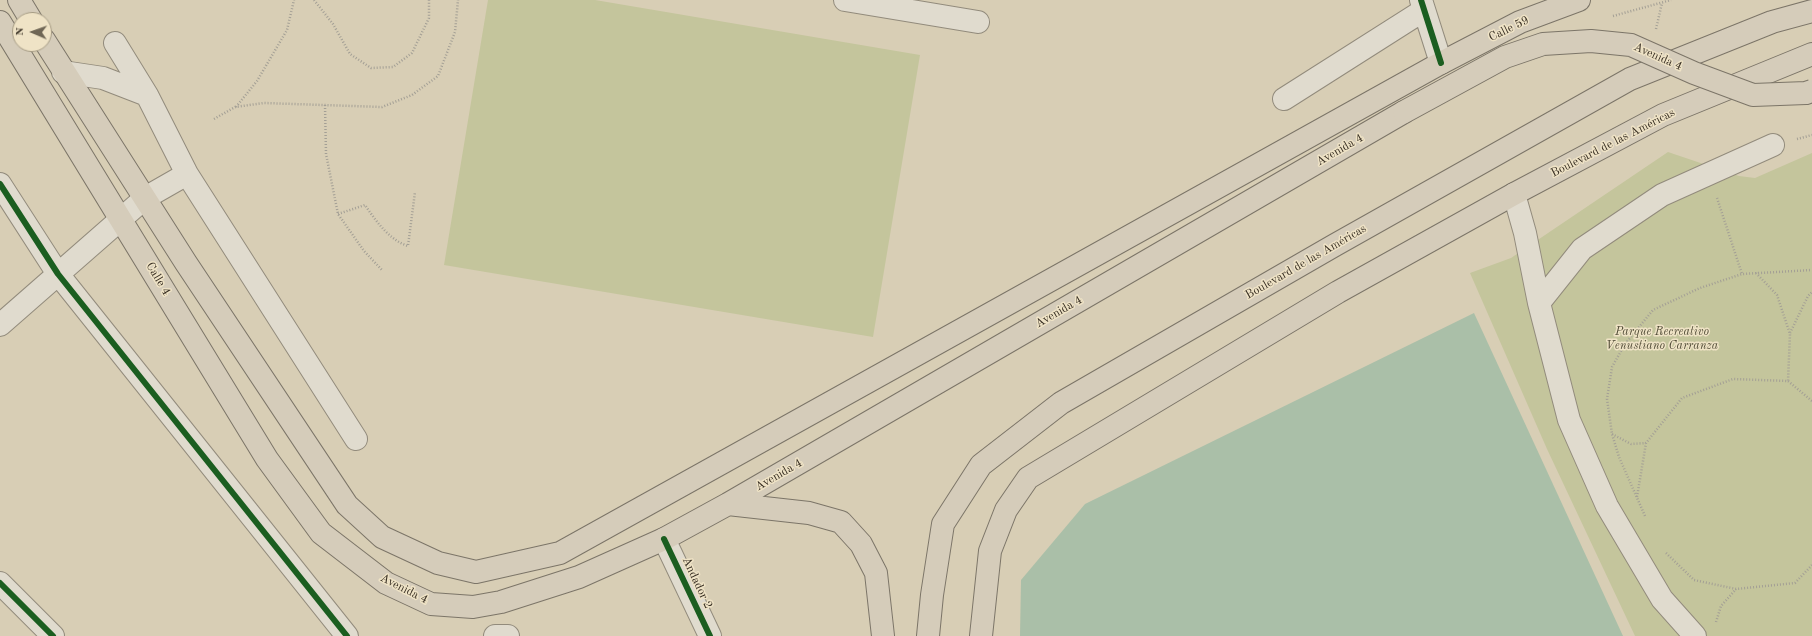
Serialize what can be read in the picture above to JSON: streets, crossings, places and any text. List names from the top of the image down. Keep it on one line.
{"streets":{"main road":["Calle 59","Avenida 4","Boulevard de las Américas","Calle 4"],"street":["Andador 2"]},"crossings":[["Avenida 4","Calle 4"],["Avenida 4","Andador 2"]],"parks":["Parque Recreativo Venustiano Carranza"],"north":"left"}
